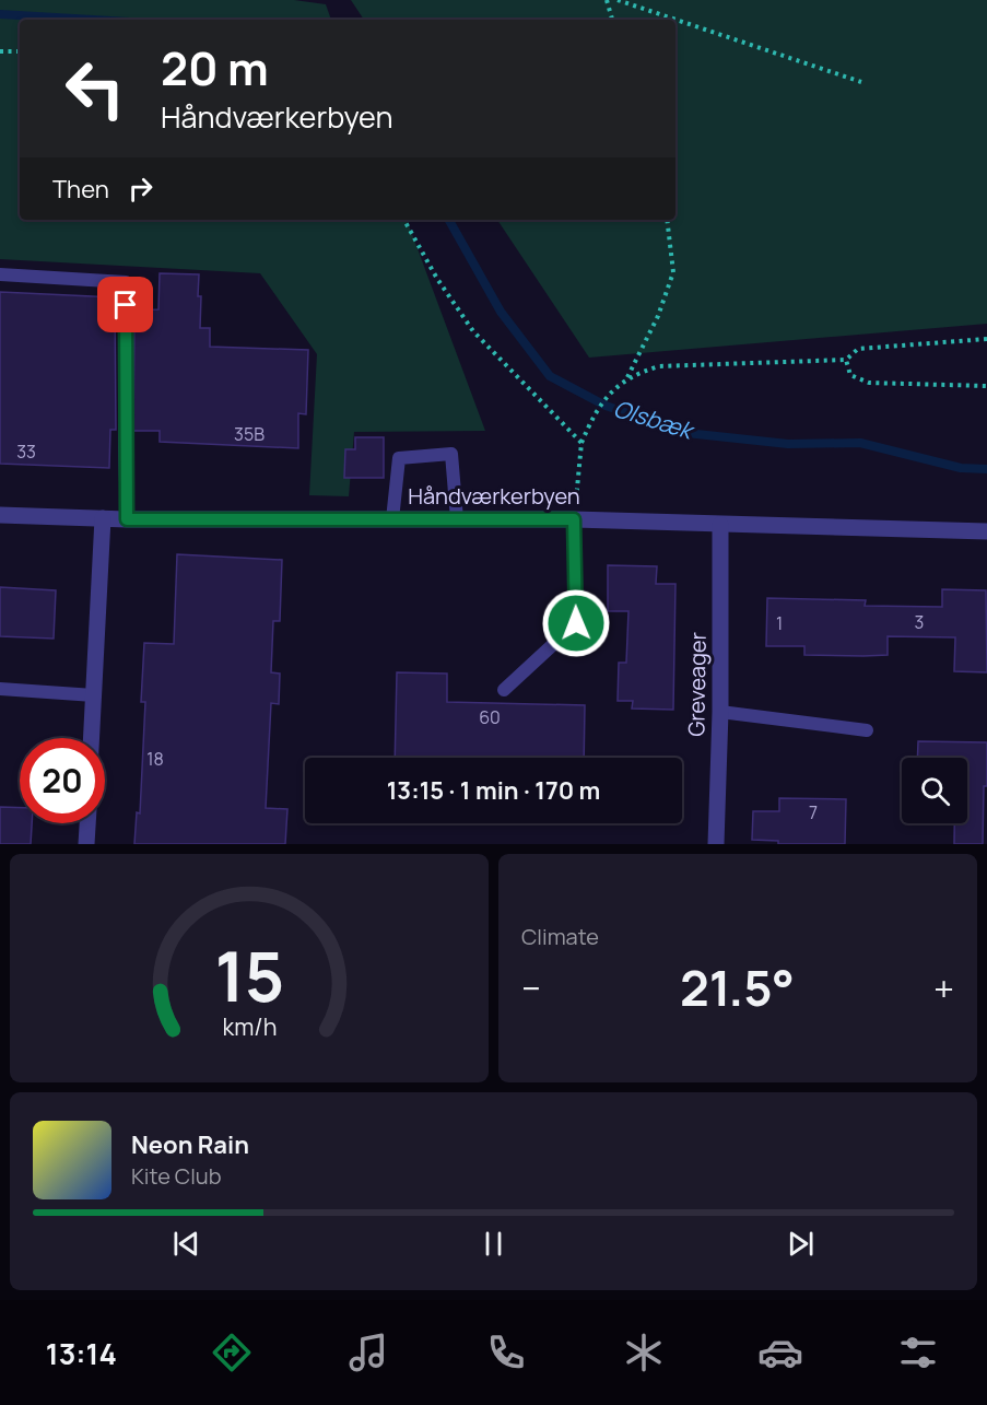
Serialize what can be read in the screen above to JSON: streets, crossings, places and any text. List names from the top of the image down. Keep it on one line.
{"streets":{"street":["Håndværkerbyen","Greveager"]},"crossings":[["Håndværkerbyen","Greveager"]],"water":["Olsbæk"],"house_numbers":["35B","33","3","1","60","18","7"],"page":{"turn":["20 m","Håndværkerbyen"],"then":"Then","limit":"20","trip":"13:15 · 1 min · 170 m","tile":"Climate","heat":["−","21.5°","+"],"song":["Neon Rain","Kite Club"],"tabs":"13:14","gauge":["15","km/h"]}}
